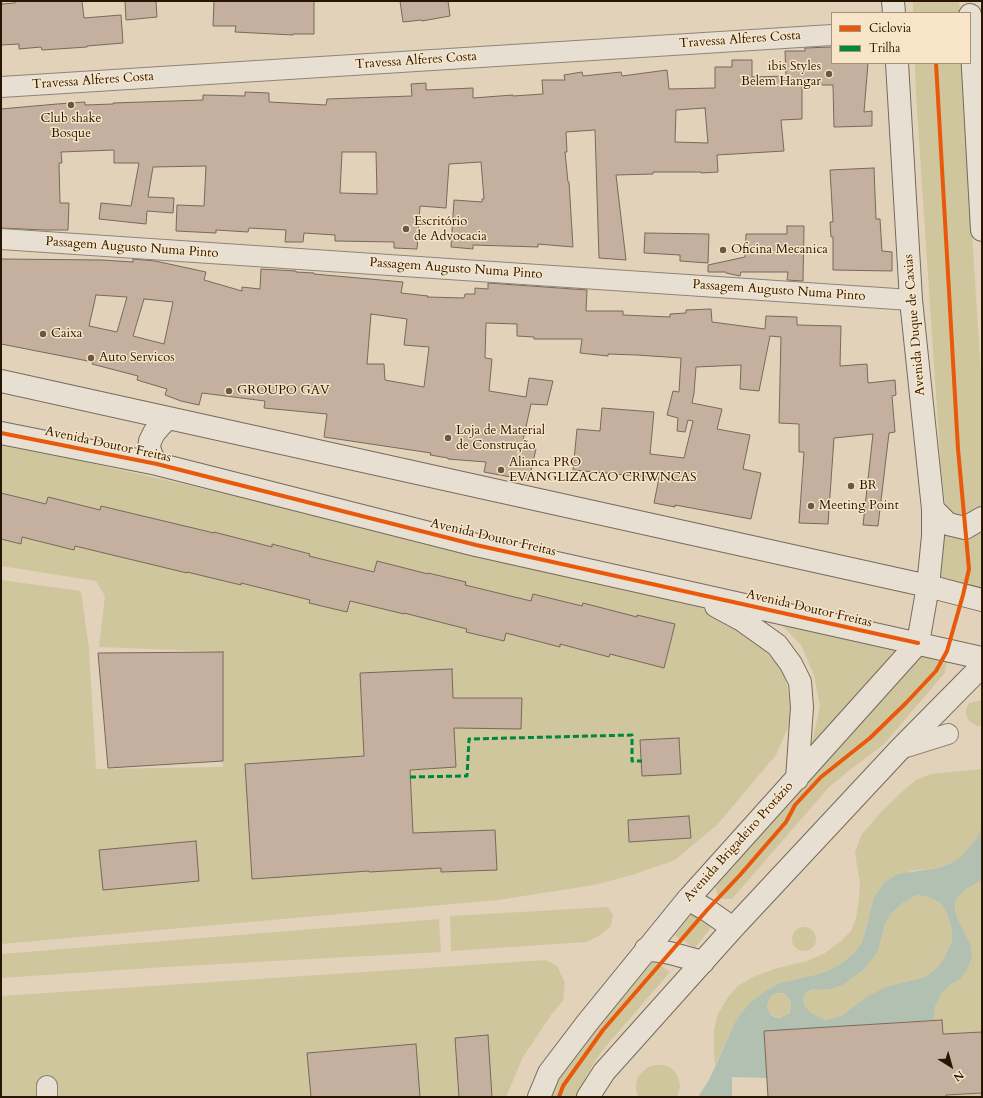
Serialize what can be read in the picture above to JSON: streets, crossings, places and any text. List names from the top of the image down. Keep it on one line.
{"streets":{"main road":["Avenida Duque de Caxias","Avenida Doutor Freitas","Avenida Brigadeiro Protázio"],"street":["Travessa Alferes Costa","Passagem Augusto Numa Pinto"]},"crossings":[["Passagem Augusto Numa Pinto","Avenida Duque de Caxias"],["Avenida Doutor Freitas","Avenida Brigadeiro Protázio"]],"places":["ibis Styles Belem Hangar","Club shake Bosque","Escritório de Advocacia","Oficina Mecanica","Caixa","Auto Servicos","GROUPO GAV","Loja de Material de Construção","Alianca PRO EVANGLIZACAO CRIWNCAS","BR","Meeting Point"],"legend":["Ciclovia","Trilha"],"north":"bottom right"}
